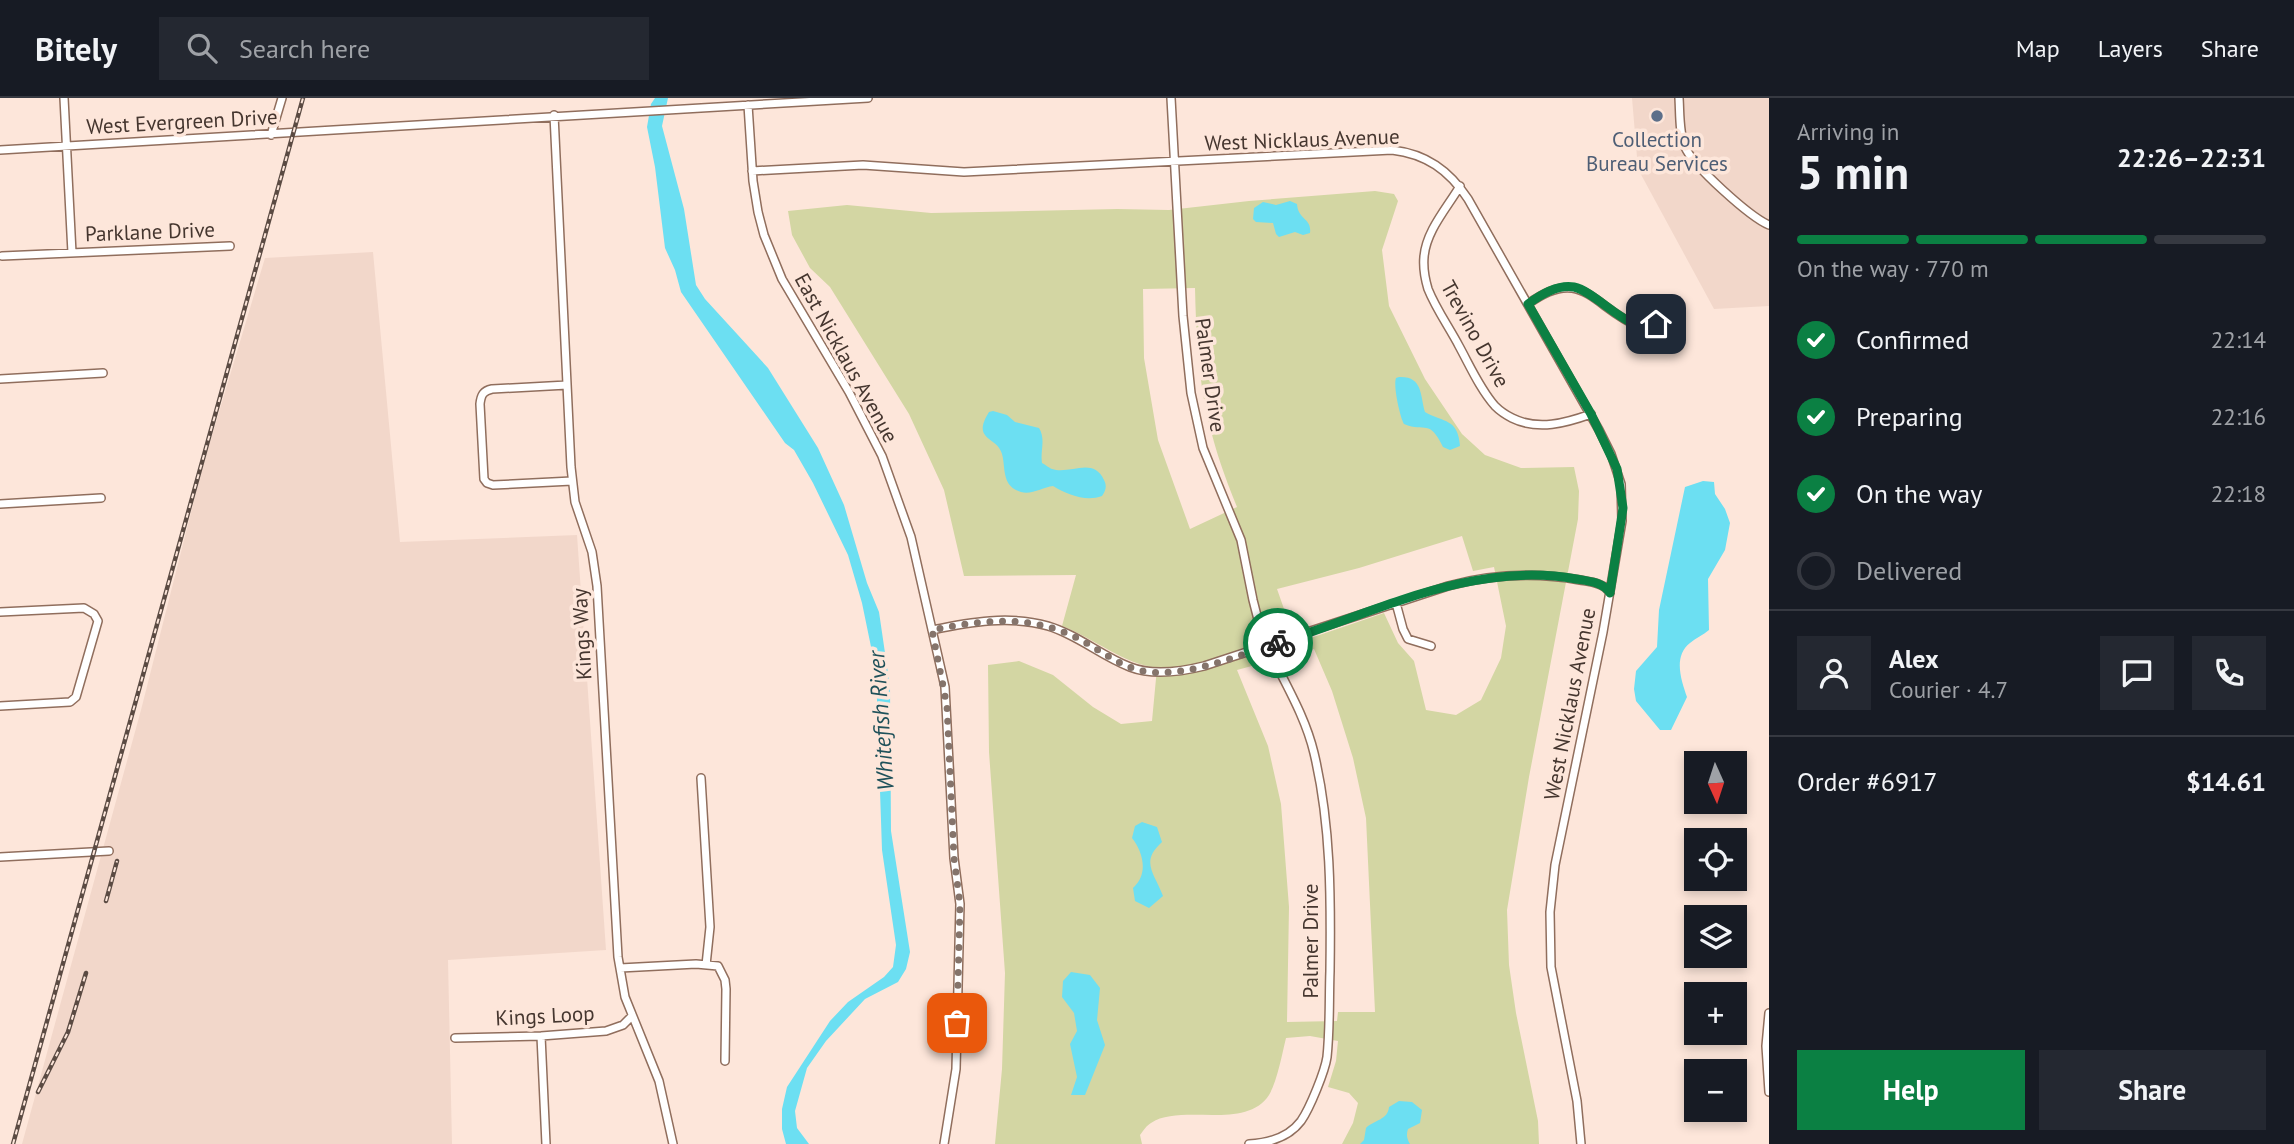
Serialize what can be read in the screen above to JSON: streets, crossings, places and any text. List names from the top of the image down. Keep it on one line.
{"streets":{"street":["West Evergreen Drive","West Nicklaus Avenue","Parklane Drive","Trevino Drive","East Nicklaus Avenue","Palmer Drive","Kings Way","Kings Loop"]},"crossings":[["West Evergreen Drive","Parklane Drive"],["West Evergreen Drive","East Nicklaus Avenue"],["West Evergreen Drive","Kings Way"],["West Nicklaus Avenue","Trevino Drive"],["West Nicklaus Avenue","Palmer Drive"],["Kings Way","Kings Loop"]],"water":["Whitefish River"],"places":["Collection Bureau Services"],"north":"bottom","page":{"header":"Bitely","search":"Search here","nav":["Map","Layers","Share"],"heading":["5 min","Arriving in","22:26–22:31"],"panel":["Alex","Courier · 4.7","Order #6917","$14.61"],"bar":"On the way · 770 m","list":[["Confirmed","22:14"],["Preparing","22:16"],["On the way","22:18"],"Delivered"],"map_buttons":["+","−"],"buttons":["Help","Share"]}}
